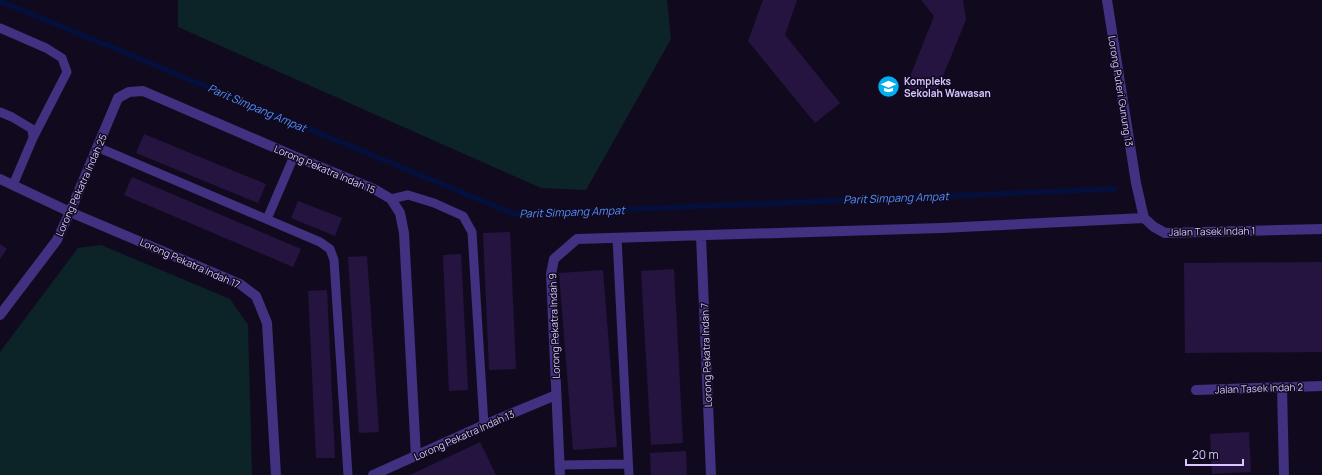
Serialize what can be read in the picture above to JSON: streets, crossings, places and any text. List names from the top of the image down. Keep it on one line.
{"streets":{"street":["Lorong Puteri Gunung 13","Lorong Pekatra Indah 15","Lorong Pekatra Indah 25","Jalan Tasek Indah 1","Lorong Pekatra Indah 17","Lorong Pekatra Indah 9","Lorong Pekatra Indah 7","Jalan Tasek Indah 2","Lorong Pekatra Indah 13"]},"crossings":[["Lorong Puteri Gunung 13","Jalan Tasek Indah 1"],["Lorong Puteri Gunung 13","Lorong Pekatra Indah 9"],["Lorong Pekatra Indah 15","Lorong Pekatra Indah 25"],["Lorong Pekatra Indah 15","Lorong Pekatra Indah 13"],["Lorong Pekatra Indah 25","Lorong Pekatra Indah 17"],["Jalan Tasek Indah 1","Lorong Pekatra Indah 9"],["Lorong Pekatra Indah 9","Lorong Pekatra Indah 7"],["Lorong Pekatra Indah 9","Lorong Pekatra Indah 13"]],"water":["Parit Simpang Ampat"],"places":{"school or university":["Kompleks Sekolah Wawasan"]},"scale_bar":"20 m"}
